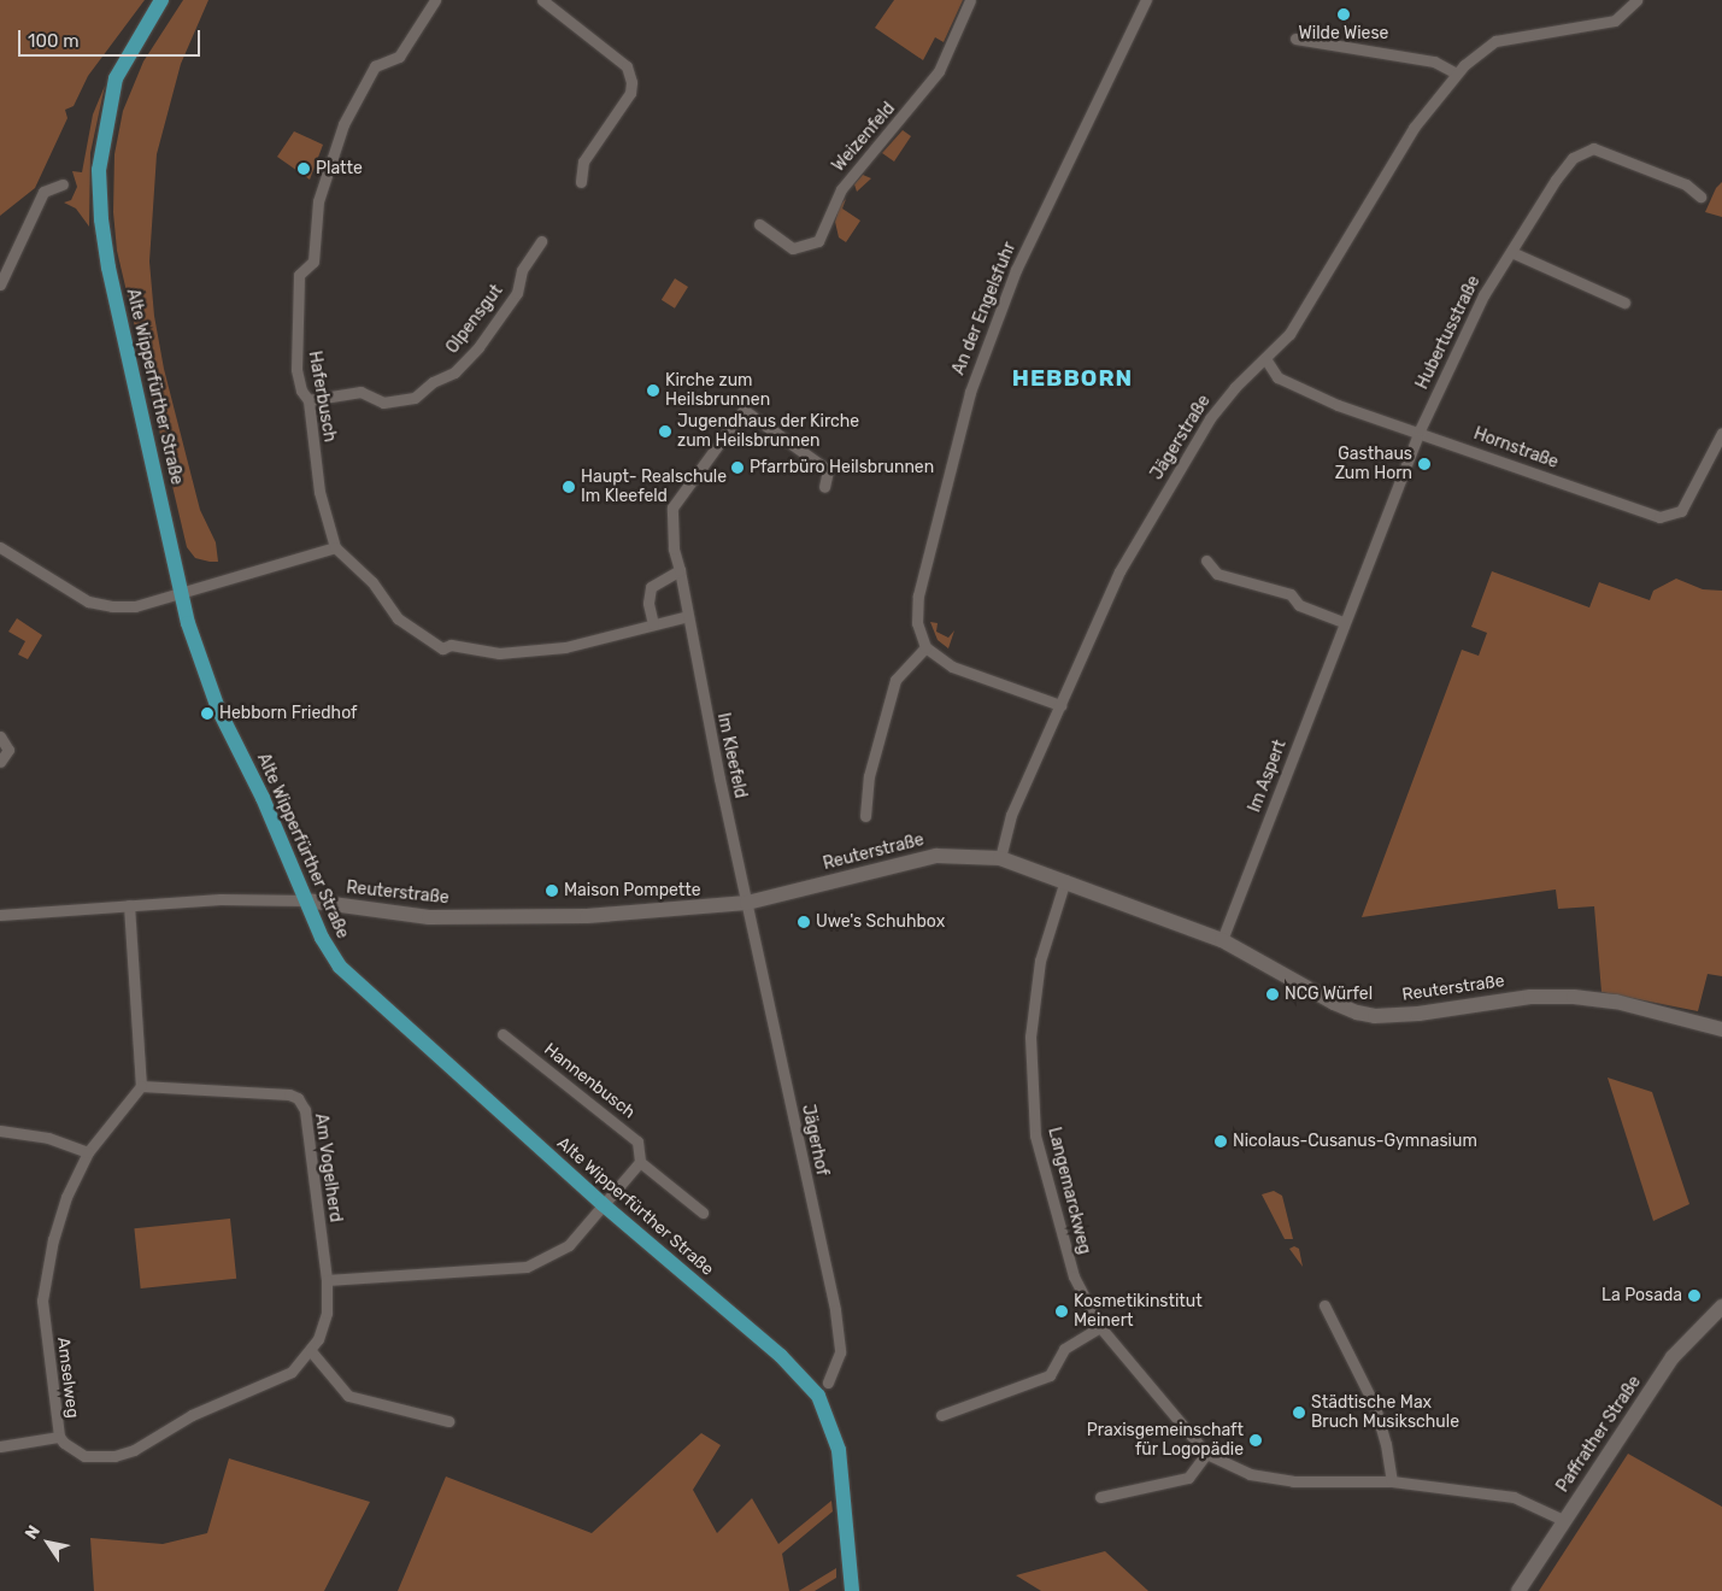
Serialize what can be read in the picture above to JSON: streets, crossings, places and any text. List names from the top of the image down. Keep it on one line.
{"streets":{"main road":["Alte Wipperfürther Straße"],"street":["Weizenfeld","An der Engelsfuhr","Olpensgut","Hubertusstraße","Haferbusch","Jägerstraße","Hornstraße","Im Kleefeld","Im Aspert","Reuterstraße","Hannenbusch","Jägerhof","Am Vogelherd","Langemarckweg","Amselweg","Paffrather Straße"]},"crossings":[["Olpensgut","Haferbusch"],["Hubertusstraße","Hornstraße"],["Hubertusstraße","Im Aspert"],["Alte Wipperfürther Straße","Reuterstraße"],["Jägerstraße","Hornstraße"],["Jägerstraße","Reuterstraße"],["Hornstraße","Im Aspert"],["Im Kleefeld","Reuterstraße"],["Im Kleefeld","Jägerhof"],["Im Aspert","Reuterstraße"],["Reuterstraße","Jägerhof"],["Reuterstraße","Langemarckweg"],["Am Vogelherd","Amselweg"],["Langemarckweg","Paffrather Straße"]],"districts":["HEBBORN"],"places":["Wilde Wiese","Platte","Kirche zum Heilsbrunnen","Jugendhaus der Kirche zum Heilsbrunnen","Gasthaus Zum Horn","Pfarrbüro Heilsbrunnen","Haupt- Realschule Im Kleefeld","Hebborn Friedhof","Maison Pompette","Uwe's Schuhbox","NCG Würfel","Nicolaus-Cusanus-Gymnasium","La Posada","Kosmetikinstitut Meinert","Städtische Max Bruch Musikschule","Praxisgemeinschaft für Logopädie"],"scale_bar":"100 m","north":"top left"}
